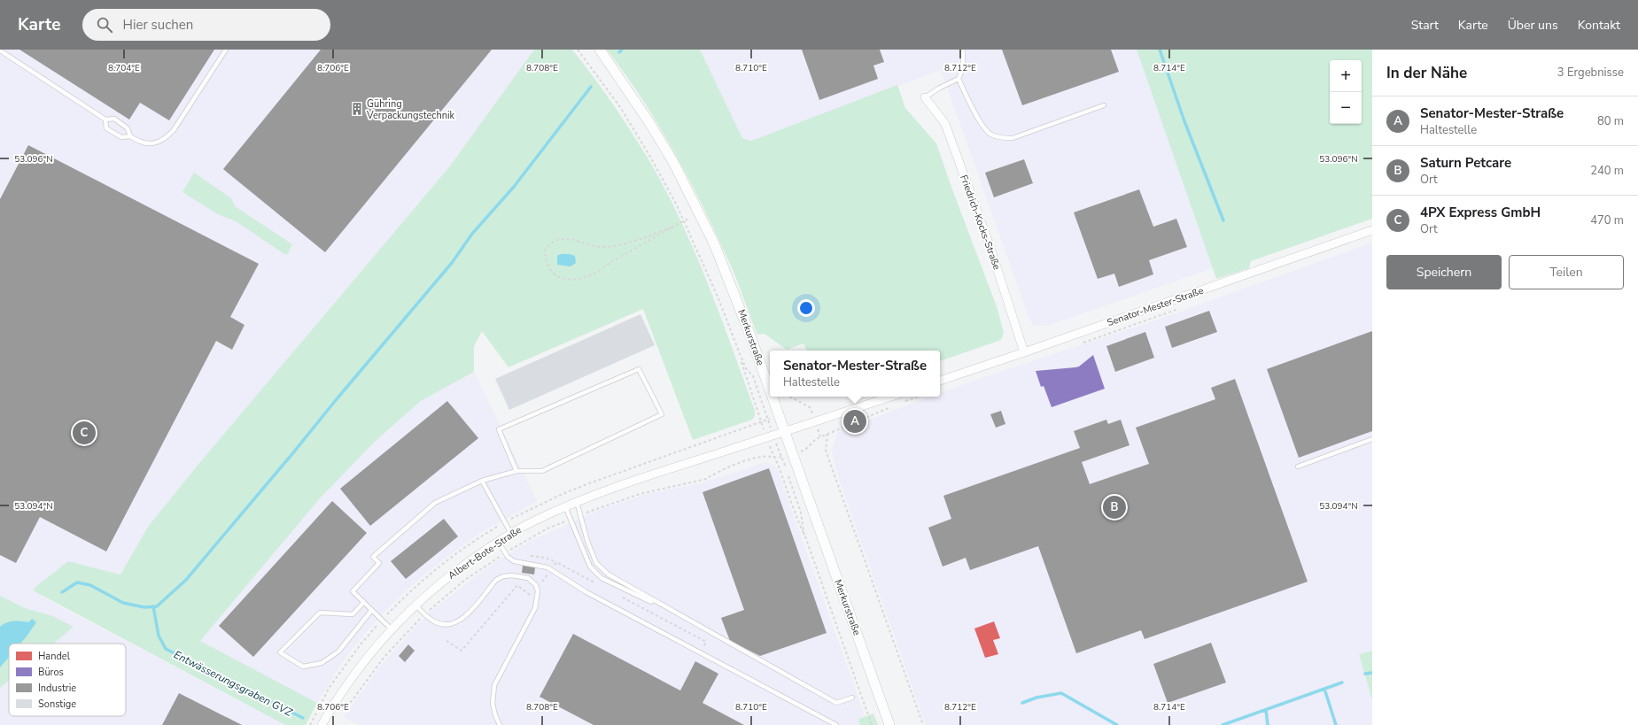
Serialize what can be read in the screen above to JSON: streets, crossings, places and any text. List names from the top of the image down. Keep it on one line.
{"streets":{"street":["Friedrich-Kocks-Straße","Senator-Mester-Straße","Merkurstraße","Albert-Bote-Straße"]},"crossings":[["Friedrich-Kocks-Straße","Senator-Mester-Straße"],["Merkurstraße","Albert-Bote-Straße"]],"water":["Entwässerungsgraben GVZ"],"places":{"building":["Gühring Verpackungstechnik"]},"legend":["Handel","Büros","Industrie","Sonstige"],"page":{"header":"Karte","search":"Hier suchen","nav":["Start","Karte","Über uns","Kontakt"],"heading":["In der Nähe","3 Ergebnisse"],"map_buttons":["+","−"],"list":[{"mark":"A","name":"Senator-Mester-Straße","note":"Haltestelle","value":"80 m"},{"mark":"B","name":"Saturn Petcare","note":"Ort","value":"240 m"},{"mark":"C","name":"4PX Express GmbH","note":"Ort","value":"470 m"}],"buttons":["Speichern","Teilen"],"popup":["Senator-Mester-Straße","Haltestelle"],"pins":["A","C","B"]},"coordinates":["8.704°E","8.706°E","8.708°E","8.710°E","8.712°E","8.714°E","53.096°N","53.094°N"]}
